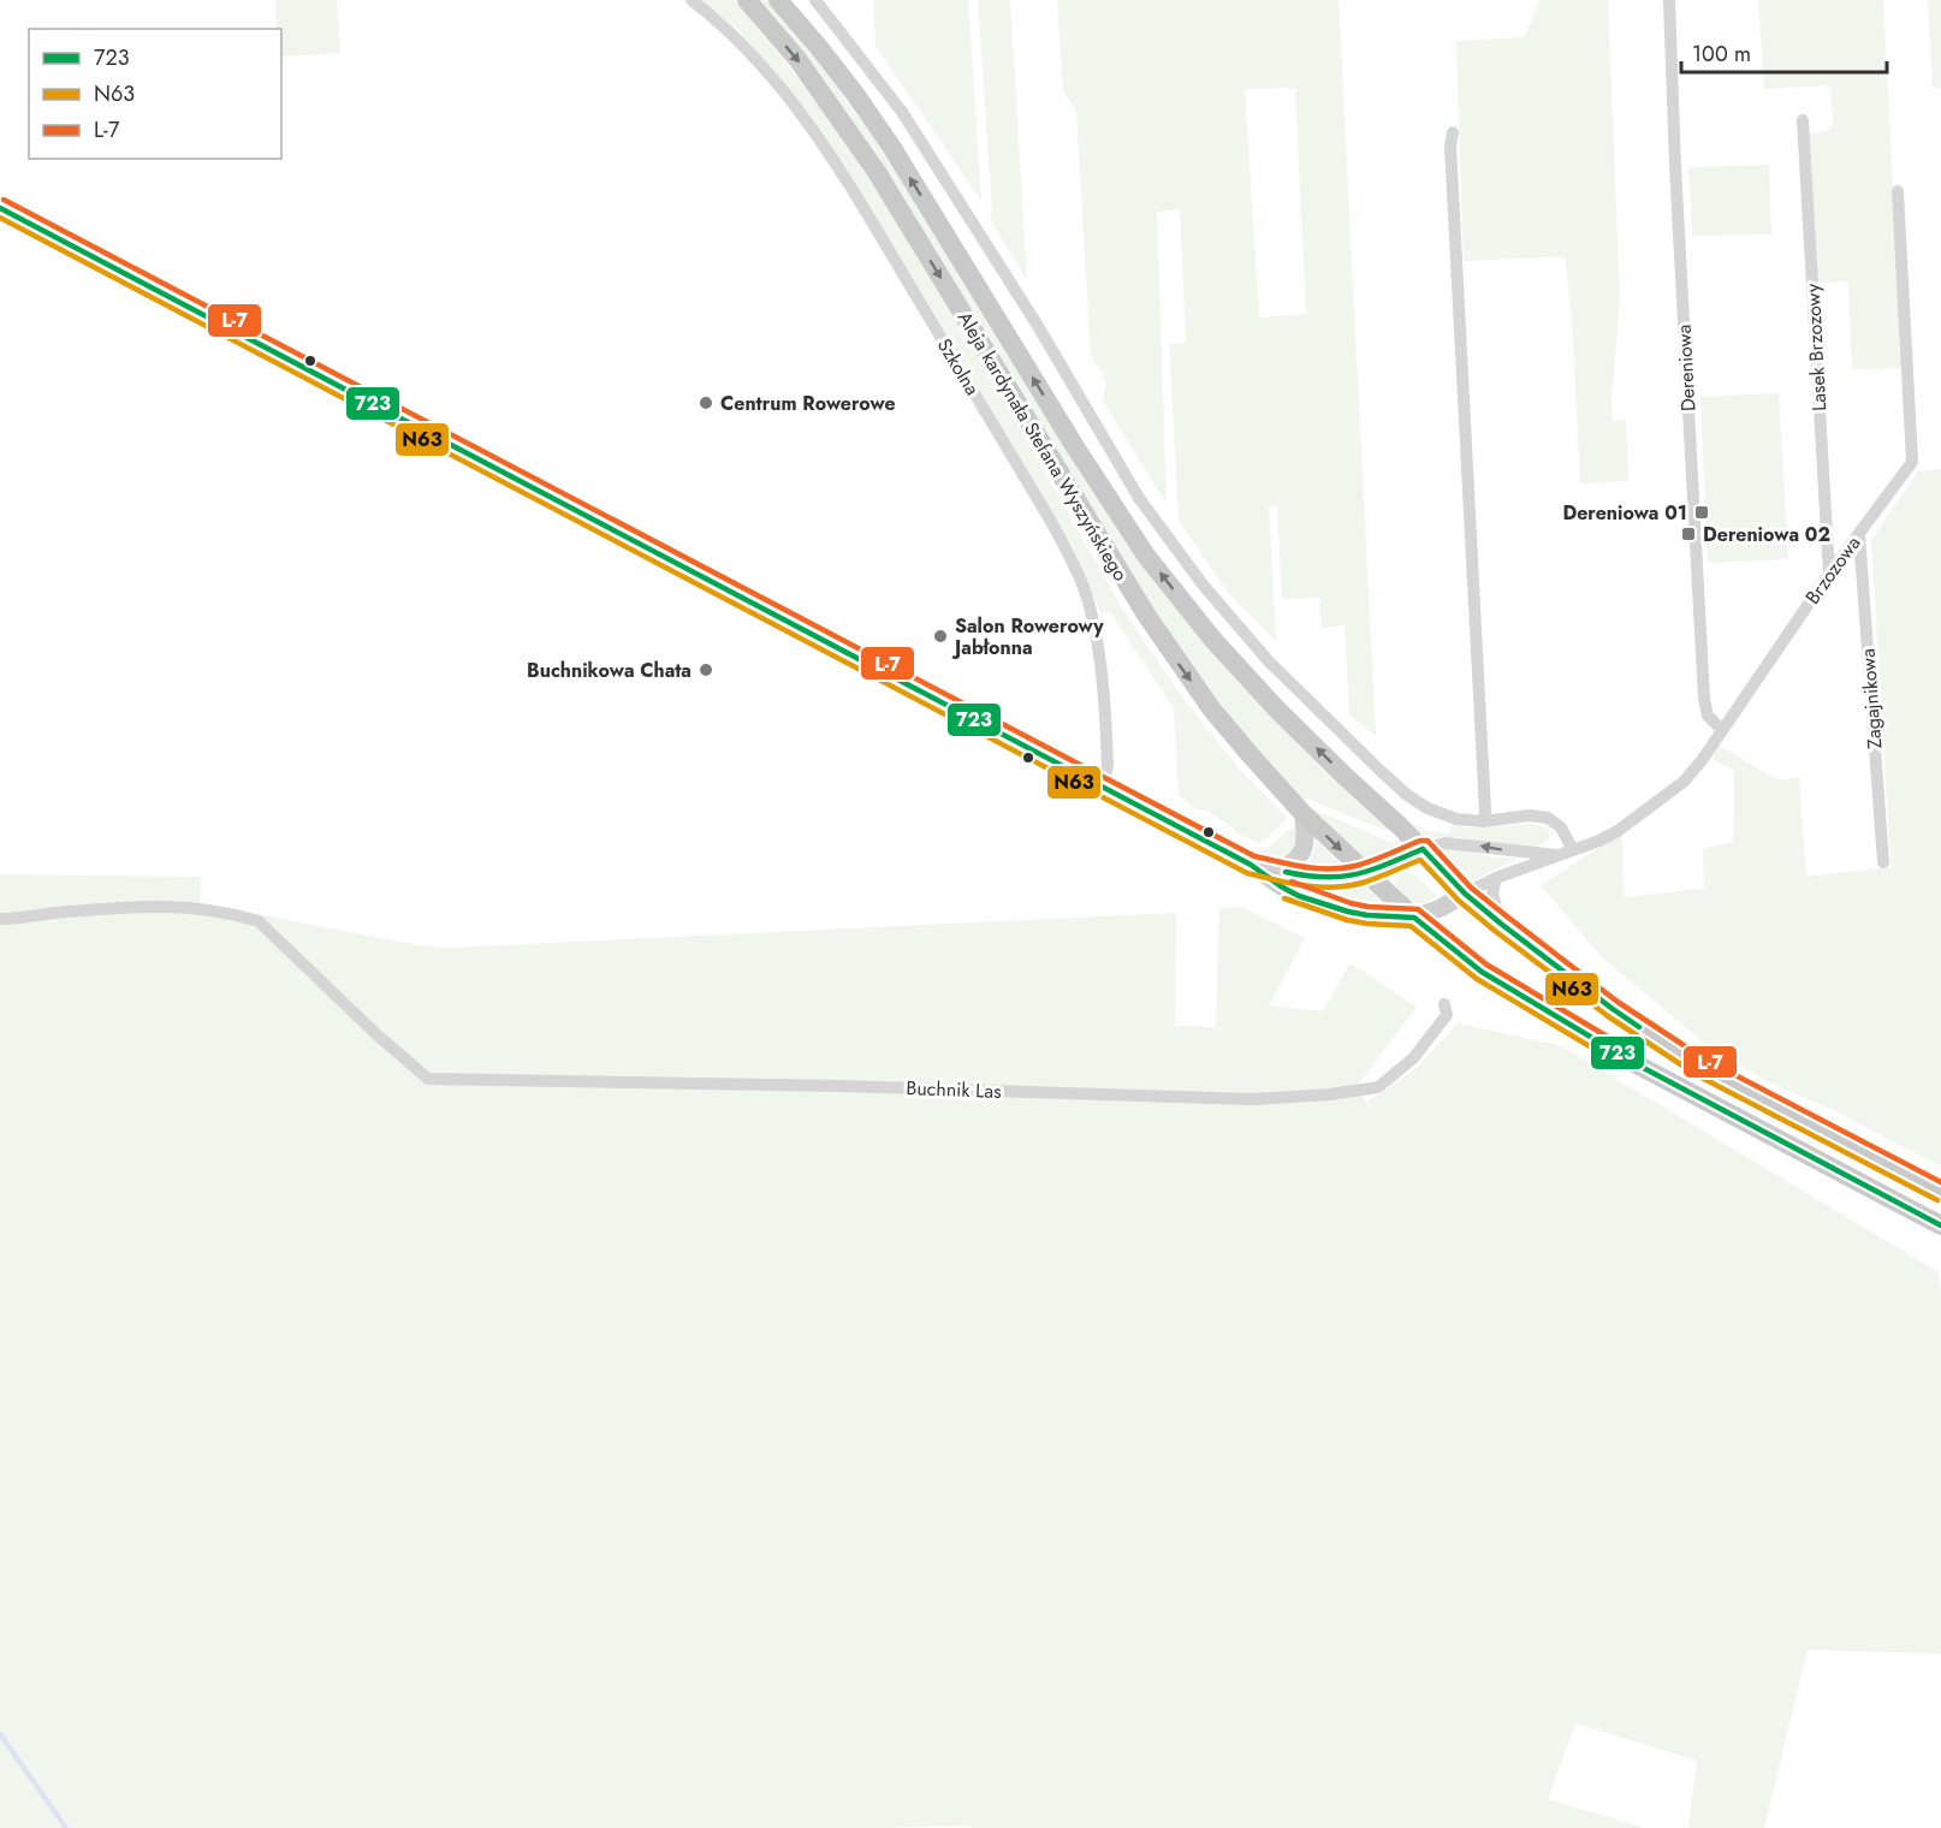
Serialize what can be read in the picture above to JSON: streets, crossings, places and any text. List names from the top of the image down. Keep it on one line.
{"streets":{"main road":["Aleja kardynała Stefana Wyszyńskiego"],"street":["Lasek Brzozowy","Szkolna","Dereniowa","Brzozowa","Zagajnikowa","Buchnik Las"]},"crossings":[["Lasek Brzozowy","Brzozowa"],["Dereniowa","Brzozowa"],["Aleja kardynała Stefana Wyszyńskiego","Brzozowa"],["Brzozowa","Zagajnikowa"]],"places":{"other":["Centrum Rowerowe","Salon Rowerowy Jabłonna","Buchnikowa Chata"],"transit":["Dereniowa 01","Dereniowa 02"]},"lines":["transit line L-7","transit line 723","transit line N63"],"legend":["723","N63","L-7"],"scale_bar":"100 m"}
